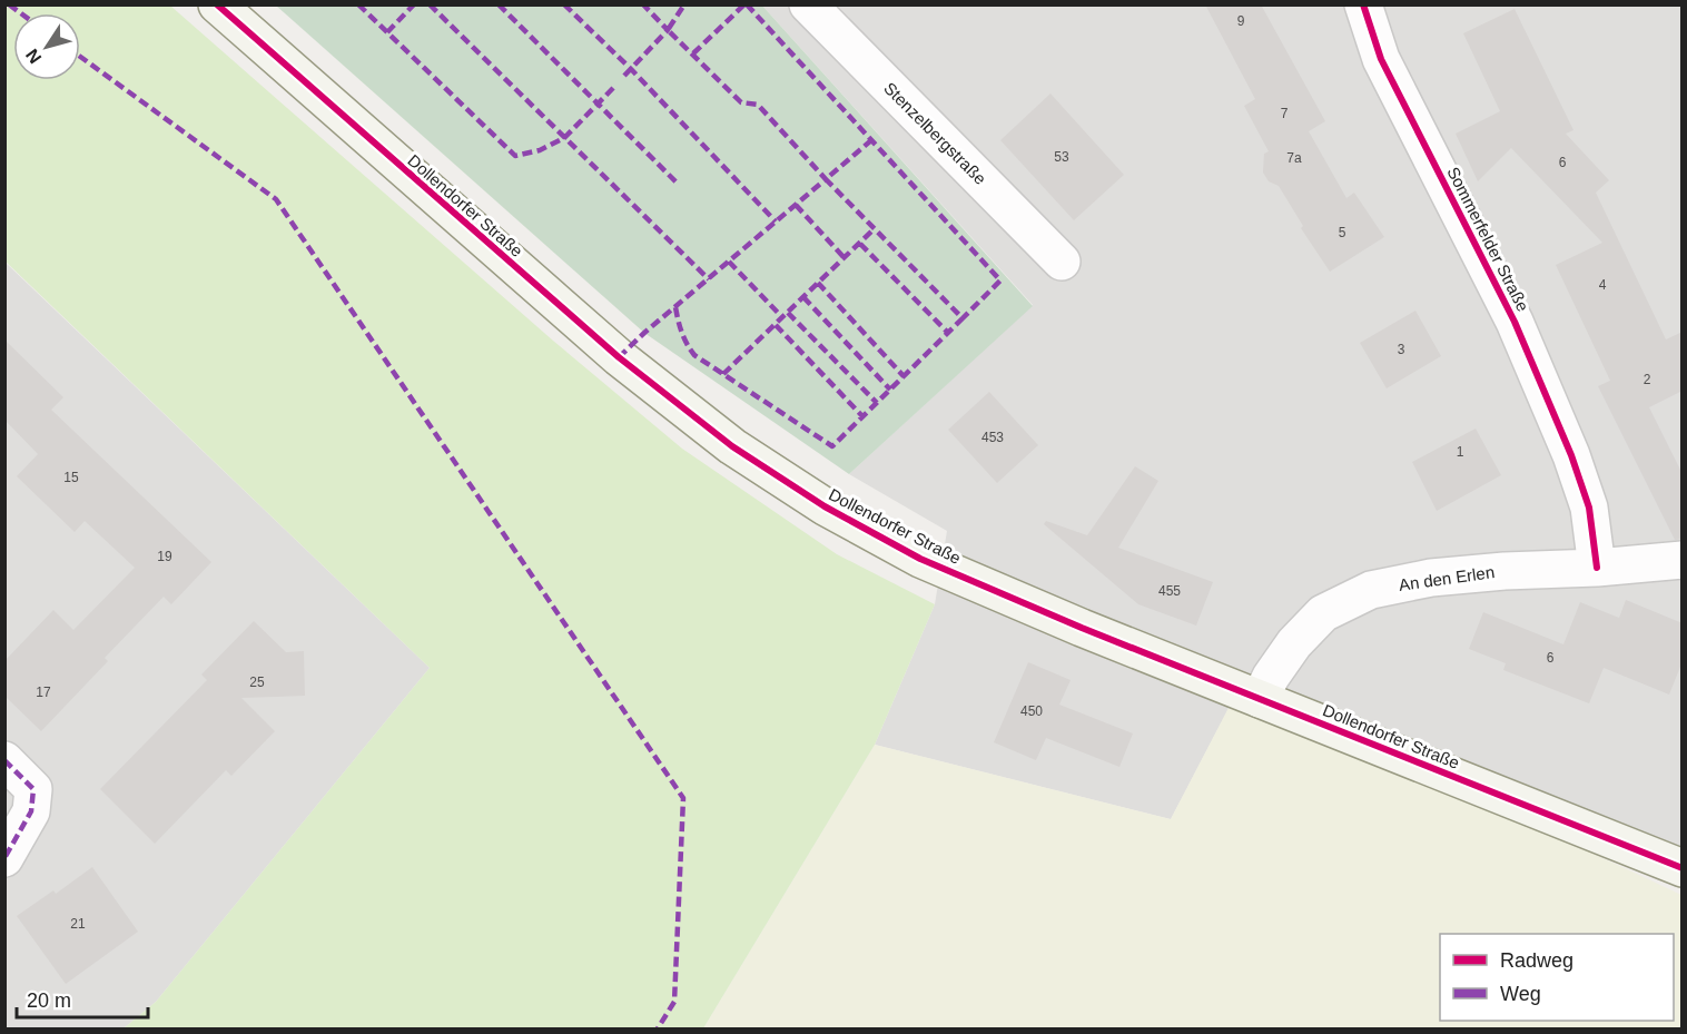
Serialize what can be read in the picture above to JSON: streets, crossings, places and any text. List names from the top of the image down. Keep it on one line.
{"streets":{"main road":["Dollendorfer Straße"],"street":["Stenzelbergstraße","Sommerfelder Straße","An den Erlen"]},"crossings":[["Dollendorfer Straße","An den Erlen"],["Sommerfelder Straße","An den Erlen"]],"house_numbers":["9","7","53","7a","6","5","4","3","2","453","1","15","19","455","6","25","17","450","21"],"legend":["Radweg","Weg"],"scale_bar":"20 m","north":"bottom left"}
